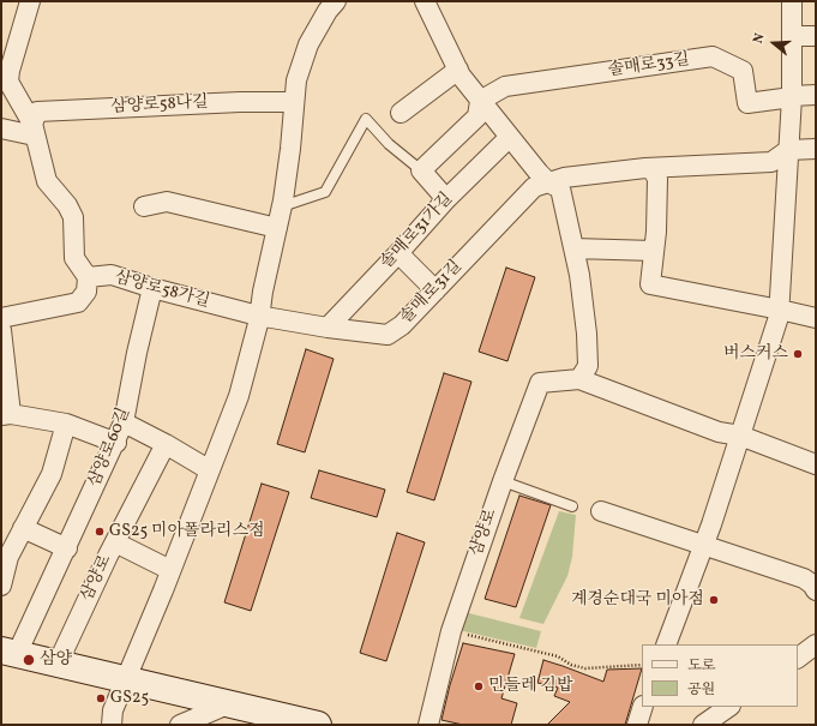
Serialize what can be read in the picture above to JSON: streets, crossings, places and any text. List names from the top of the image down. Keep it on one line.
{"streets":{"street":["솔매로33길","삼양로58나길","솔매로31가길","삼양로58가길","솔매로31길","삼양로60길","삼양로"]},"crossings":[["솔매로31가길","솔매로31길"],["삼양로58가길","솔매로31길"],["삼양로58가길","삼양로60길"]],"places":["버스커스","GS25 미아폴라리스점","계경순대국 미아점","삼양","민들레 김밥","GS25"],"legend":["도로","공원"],"north":"left"}
